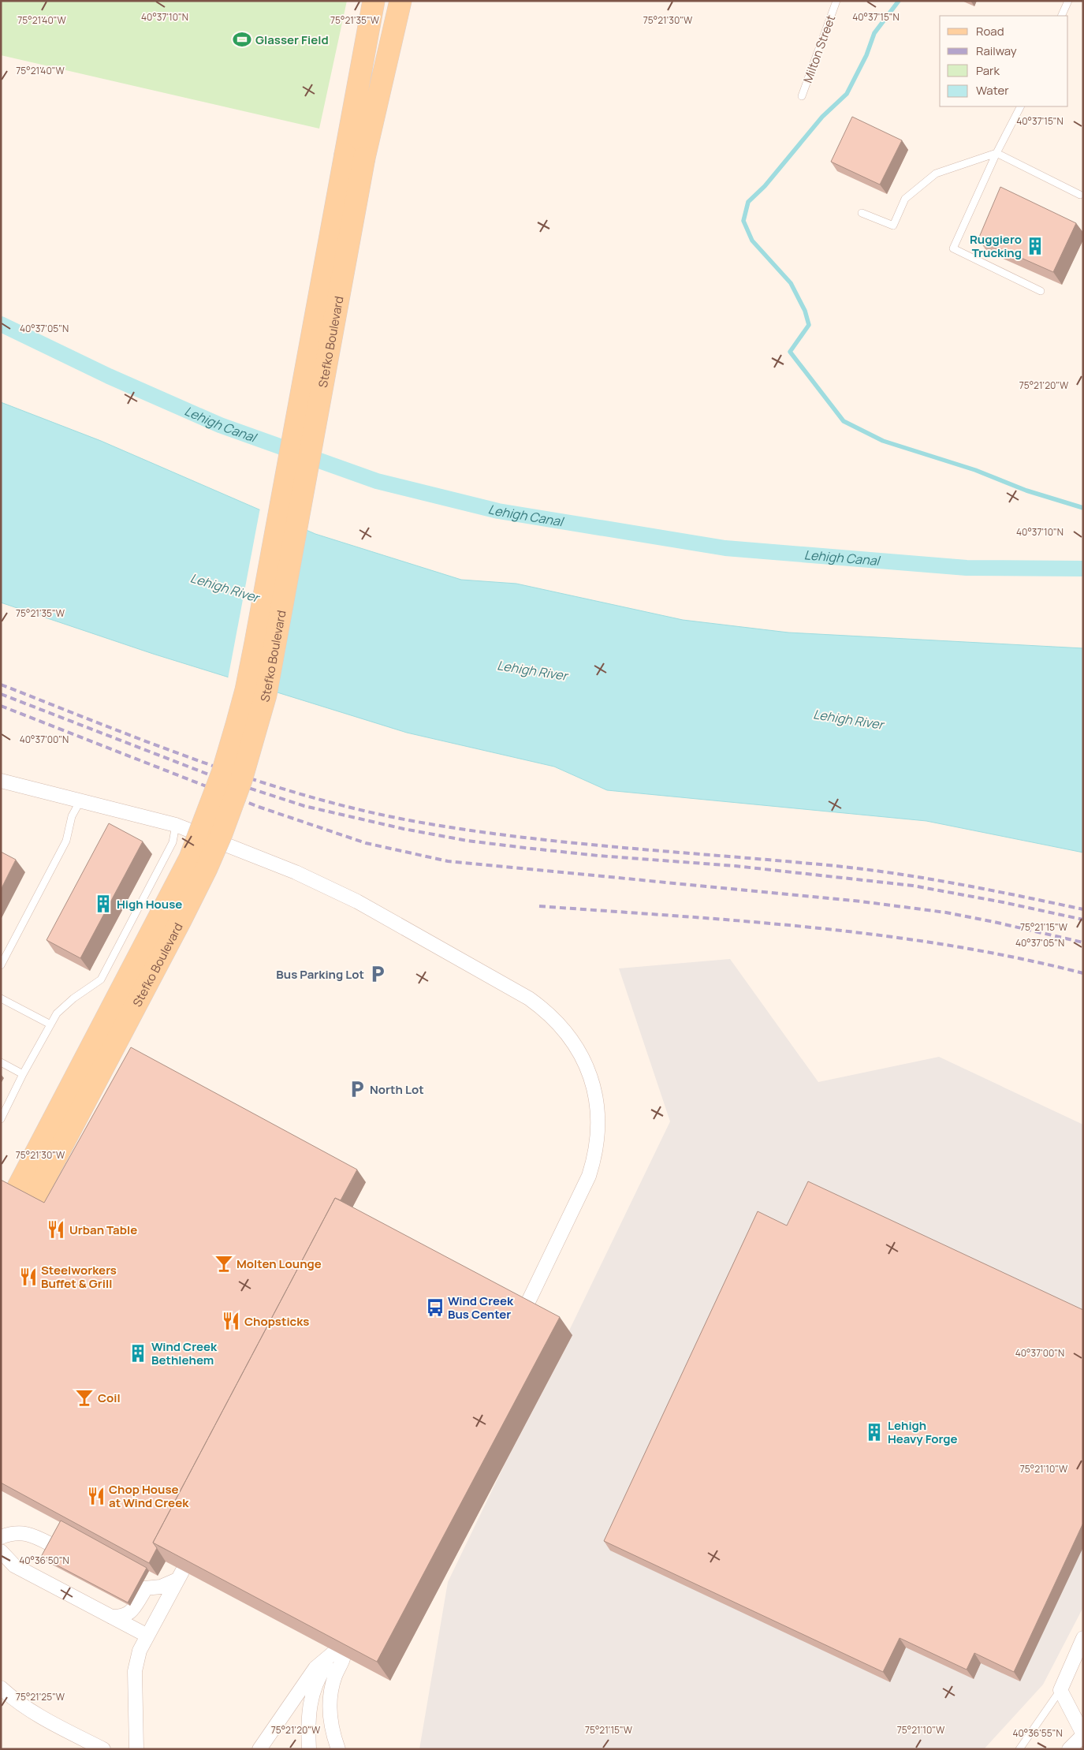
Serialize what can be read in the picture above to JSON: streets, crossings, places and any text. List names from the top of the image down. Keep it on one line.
{"streets":{"main road":["Stefko Boulevard"],"lane":["Milton Street"]},"water":["Lehigh Canal","Lehigh River"],"places":{"sports":["Glasser Field"],"building":["Ruggiero Trucking","High House","Wind Creek Bethlehem","Lehigh Heavy Forge"],"parking":["Bus Parking Lot","North Lot"],"restaurant":["Urban Table","Steelworkers Buffet & Grill","Chopsticks","Chop House at Wind Creek"],"bar":["Molten Lounge","Coil"],"bus stop":["Wind Creek Bus Center"]},"legend":["Road","Railway","Park","Water"],"coordinates":["40°37'10\"N","40°37'15\"N","75°21'40\"W","75°21'35\"W","75°21'30\"W","40°37'05\"N","75°21'20\"W","40°37'00\"N","75°21'15\"W","75°21'10\"W","40°36'50\"N","75°21'25\"W","40°36'55\"N"]}
